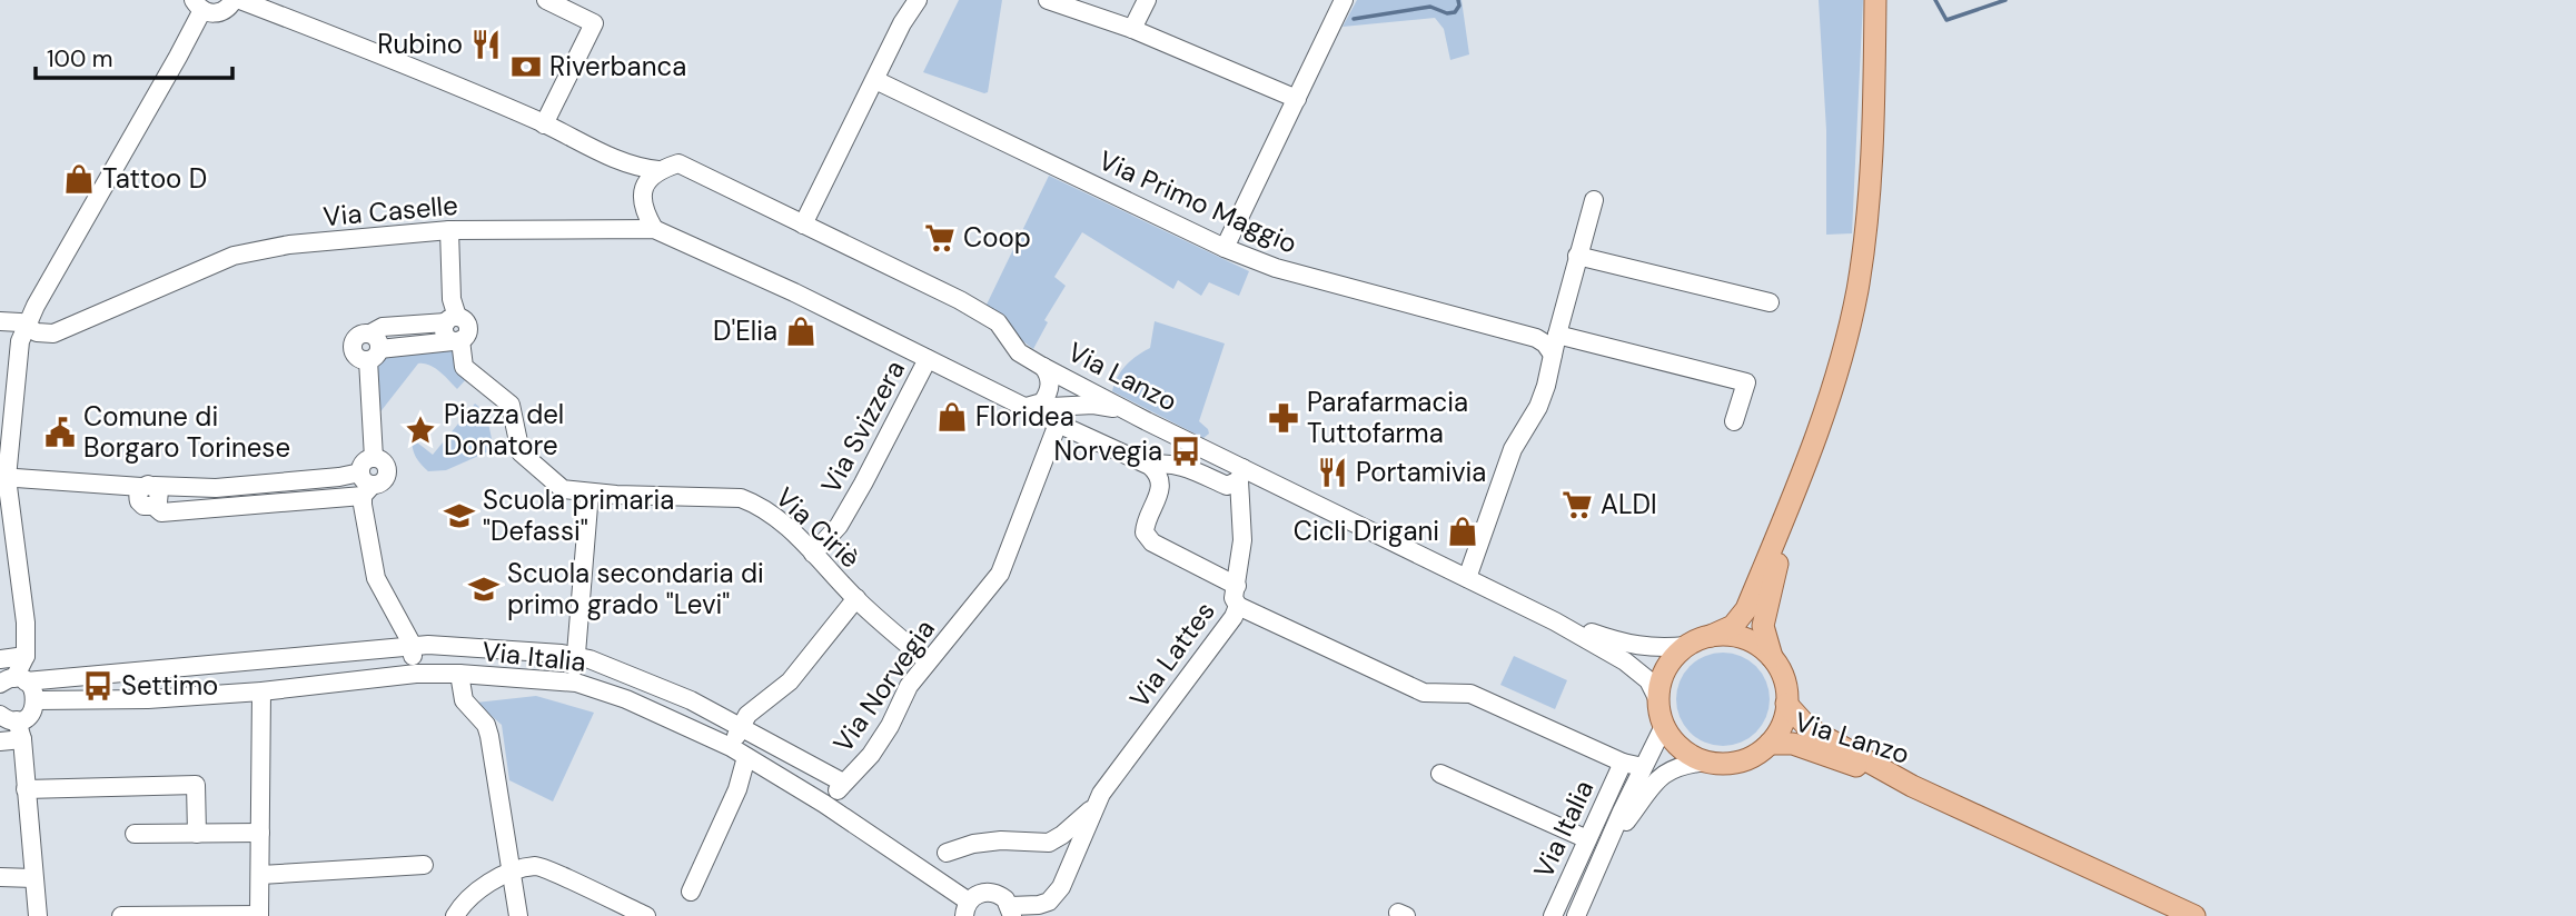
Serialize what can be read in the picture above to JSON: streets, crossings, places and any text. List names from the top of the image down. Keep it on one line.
{"streets":{"main road":["Via Lanzo"],"street":["Via Primo Maggio","Via Caselle","Via Svizzera","Via Ciriè","Via Lattes","Via Italia","Via Norvegia"]},"crossings":[["Via Caselle","Via Svizzera"],["Via Lanzo","Via Lattes"],["Via Lanzo","Via Italia"],["Via Svizzera","Via Ciriè"],["Via Ciriè","Via Norvegia"],["Via Italia","Via Norvegia"]],"places":{"restaurant":["Rubino","Portamivia"],"bank":["Riverbanca"],"shop":["Tattoo D","D'Elia","Floridea","Cicli Drigani"],"supermarket":["Coop","ALDI"],"pharmacy":["Parafarmacia Tuttofarma"],"place":["Piazza del Donatore"],"public building":["Comune di Borgaro Torinese"],"bus stop":["Norvegia","Settimo"],"school or university":["Scuola primaria \"Defassi\"","Scuola secondaria di primo grado \"Levi\""]},"scale_bar":"100 m"}
